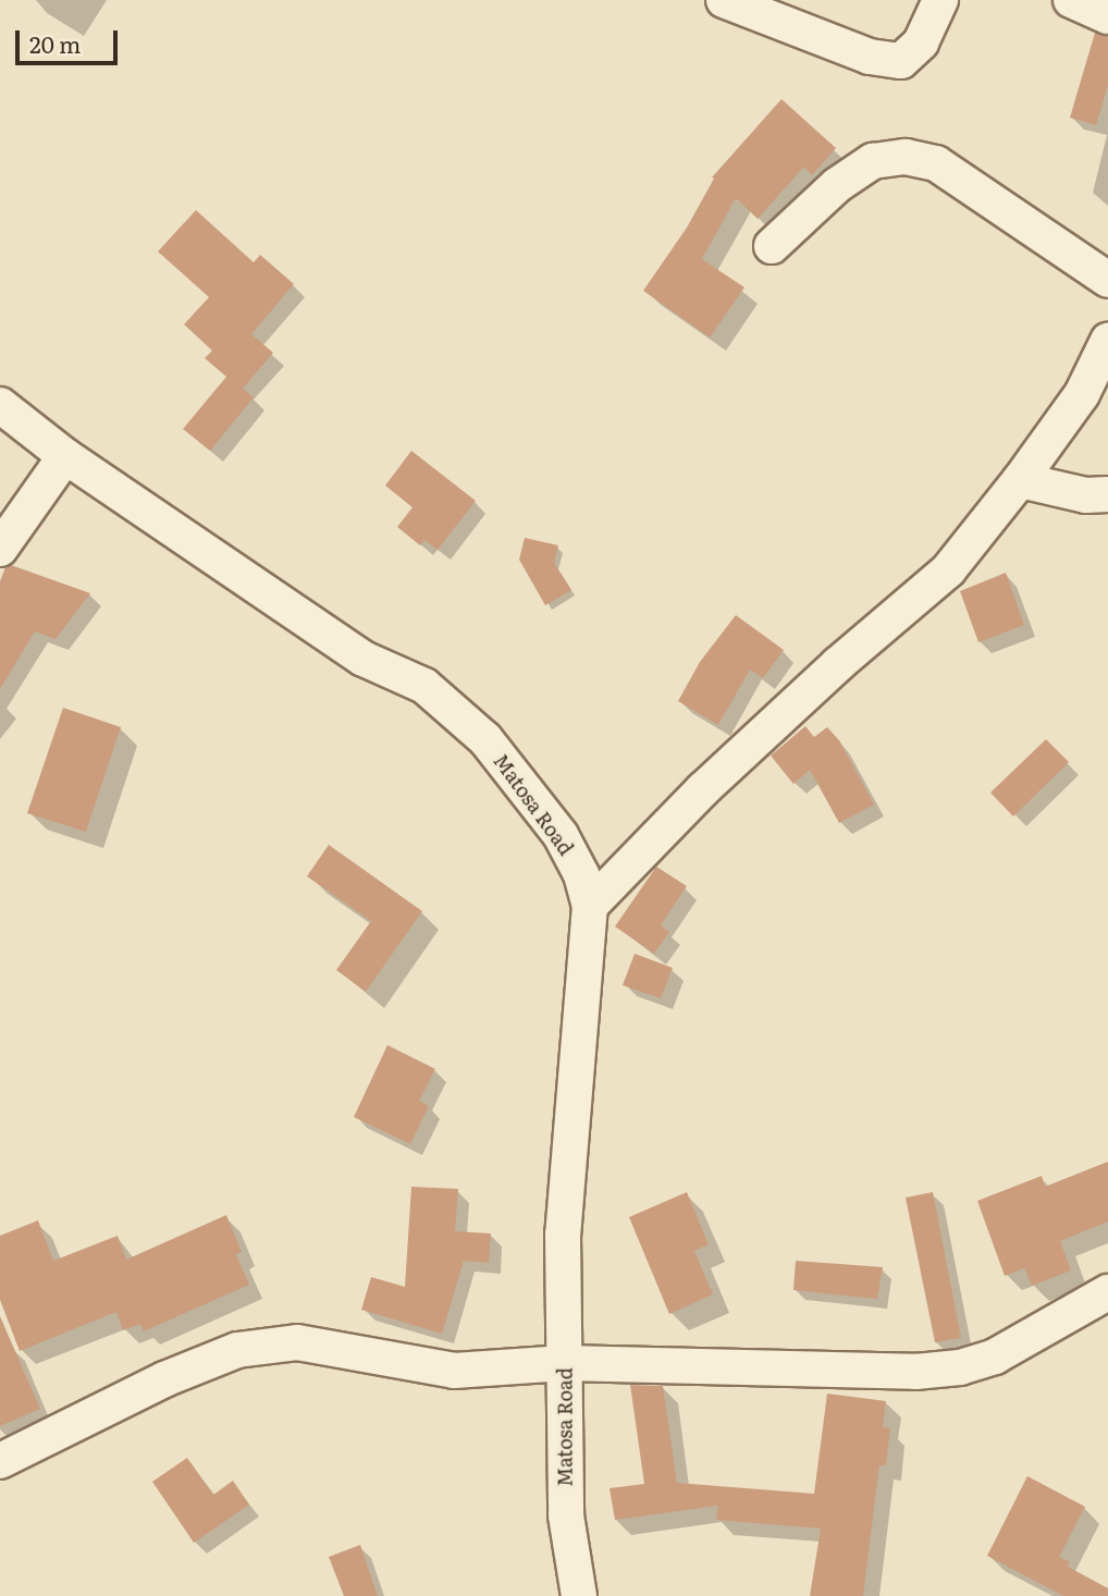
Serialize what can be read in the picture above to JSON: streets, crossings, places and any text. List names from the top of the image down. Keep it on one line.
{"streets":{"street":["Matosa Road"]},"scale_bar":"20 m"}
